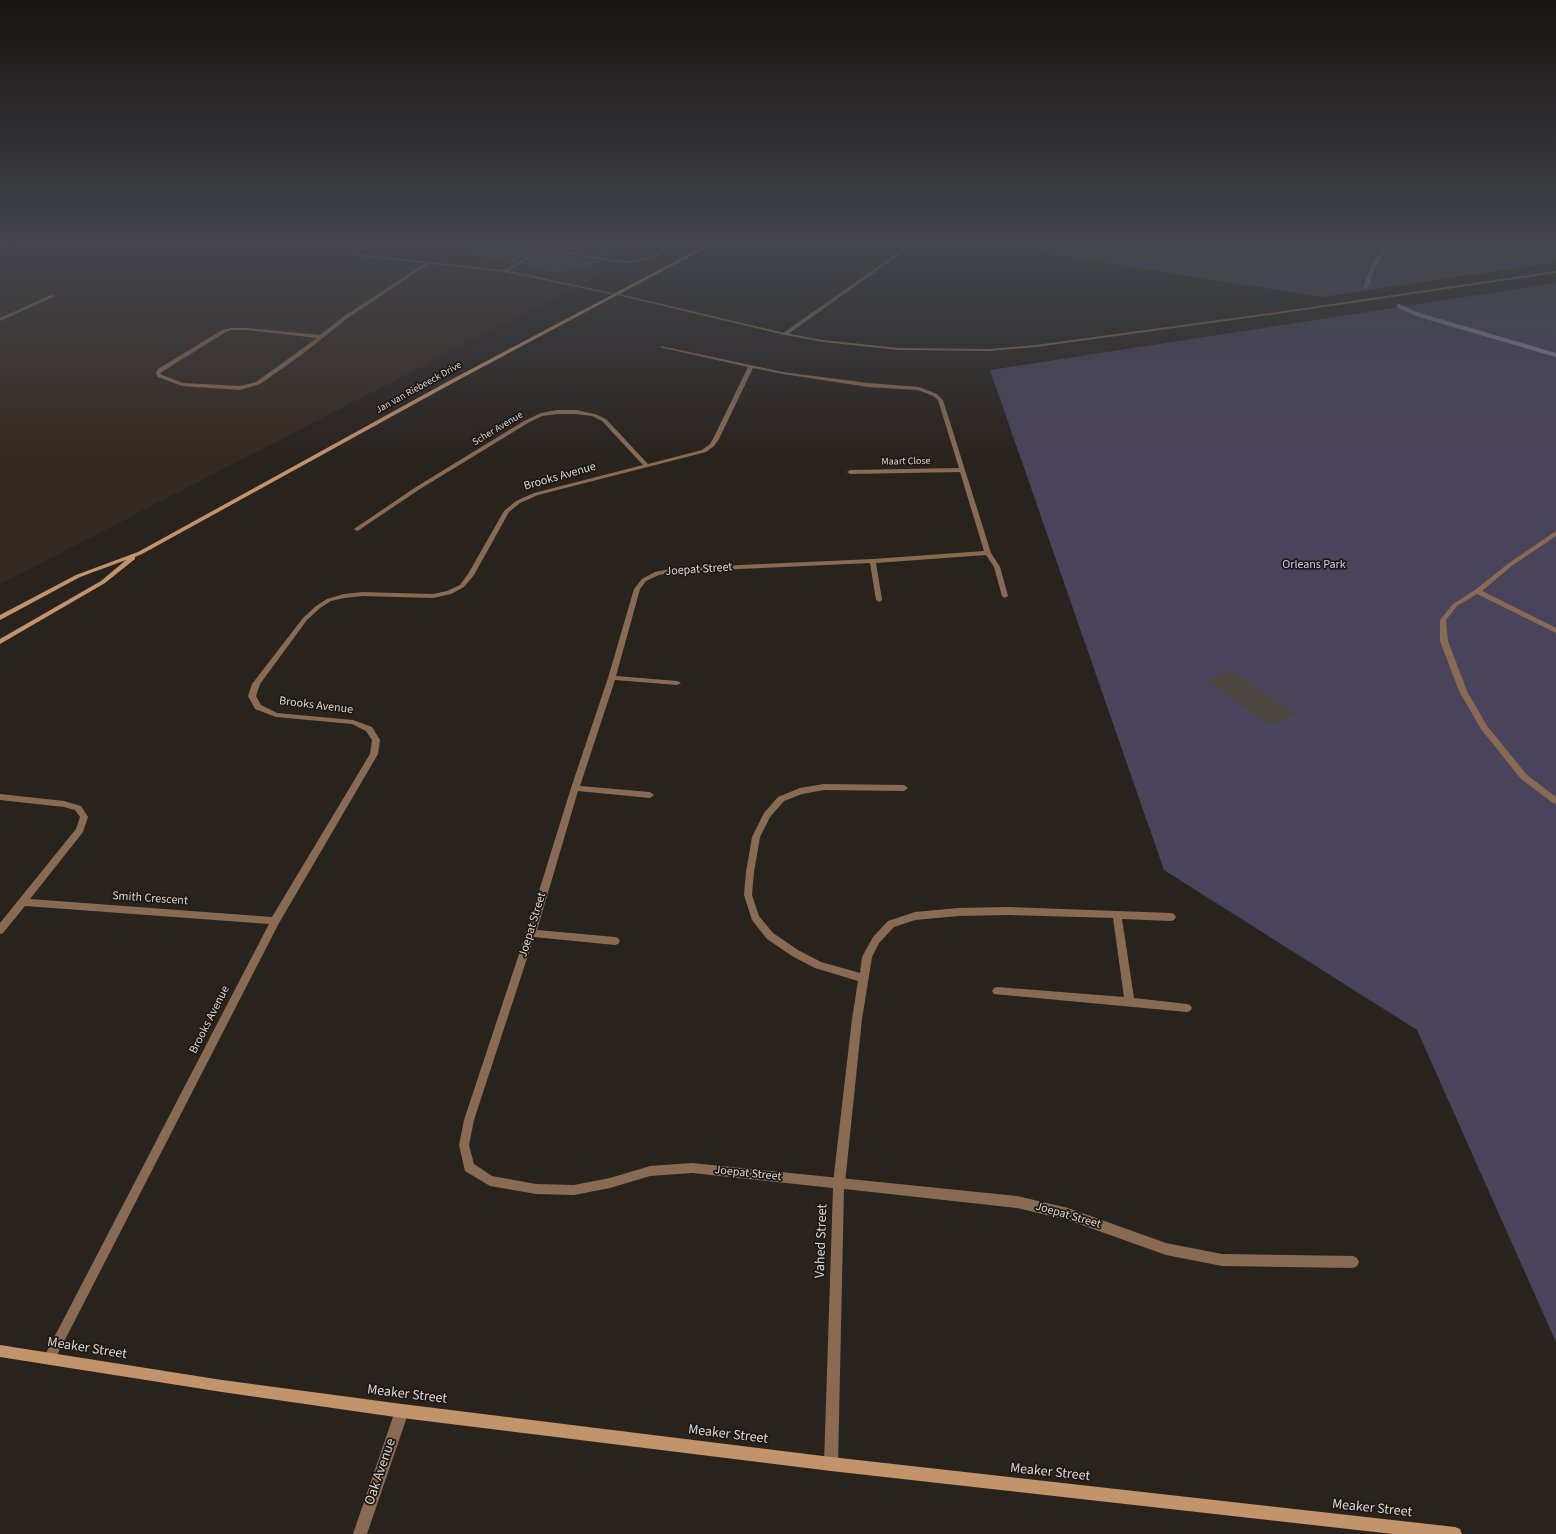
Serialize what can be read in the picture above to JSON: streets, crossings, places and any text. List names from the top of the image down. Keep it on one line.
{"streets":{"main road":["Jan van Riebeeck Drive","Meaker Street"],"street":["Scher Avenue","Maart Close","Brooks Avenue","Joepat Street","Smith Crescent","Vahed Street","Oak Avenue"]},"crossings":[["Scher Avenue","Brooks Avenue"],["Brooks Avenue","Smith Crescent"],["Brooks Avenue","Meaker Street"],["Joepat Street","Vahed Street"],["Vahed Street","Meaker Street"],["Meaker Street","Oak Avenue"]],"parks":["Orleans Park"]}
